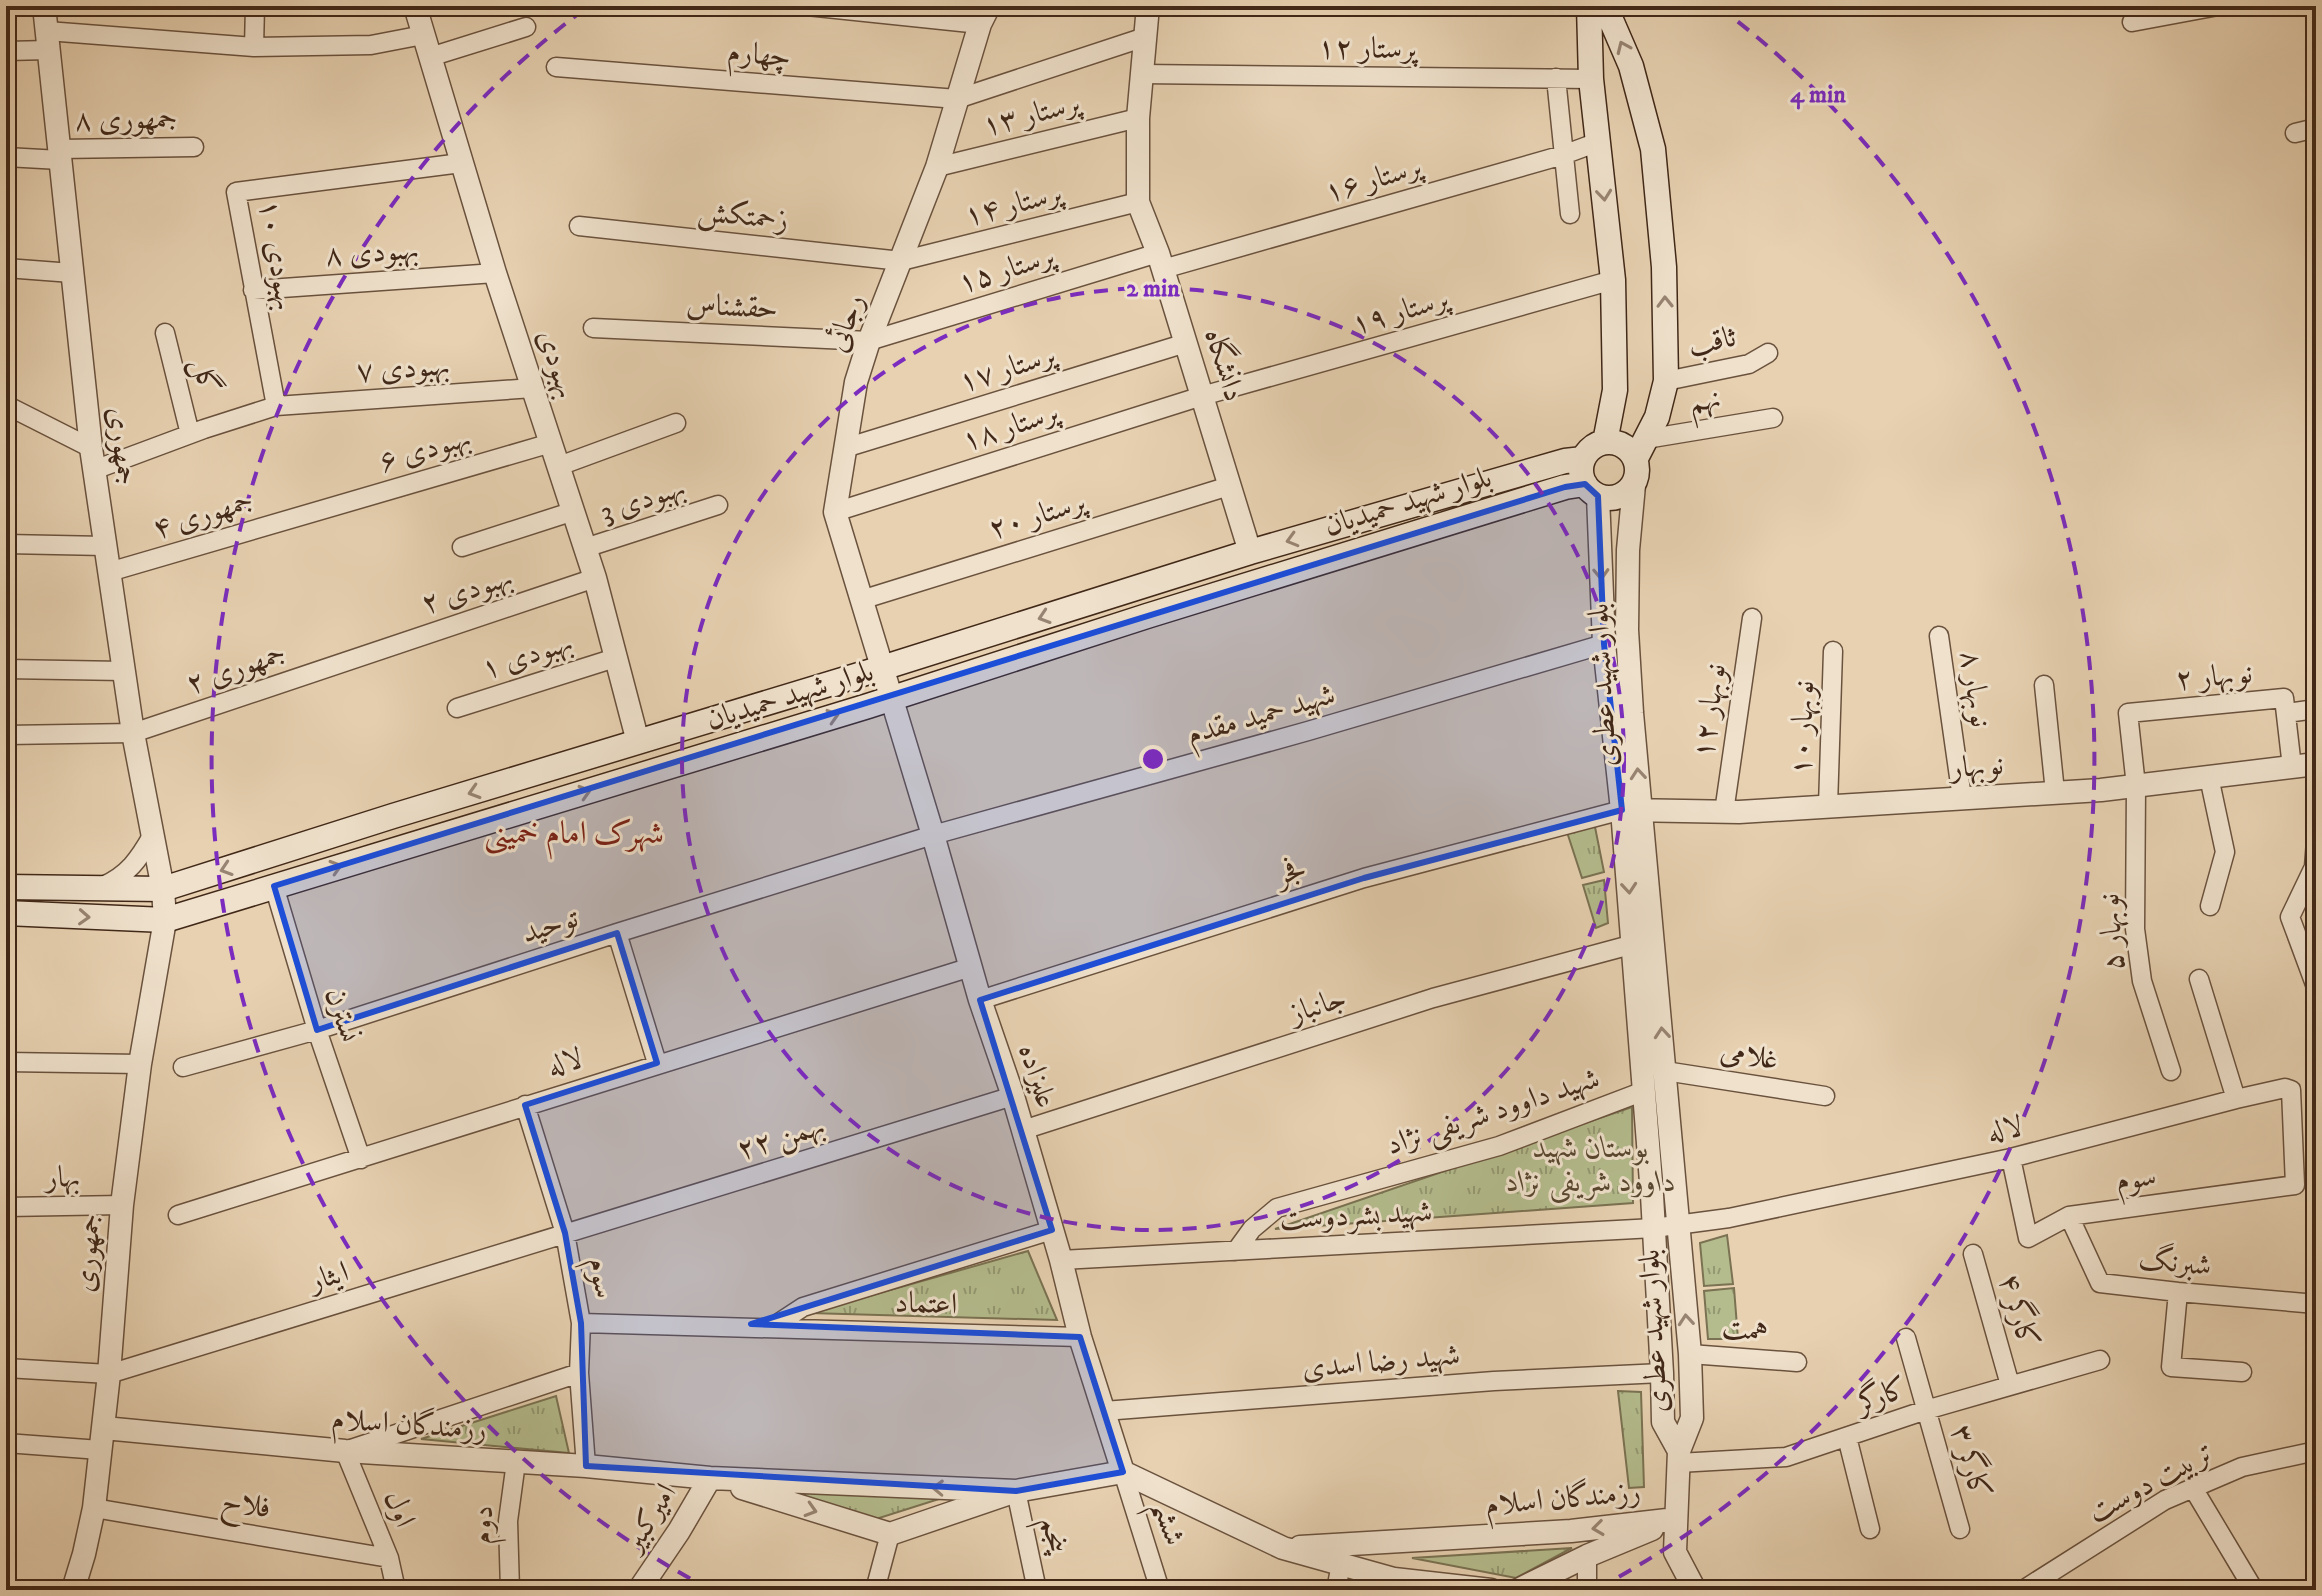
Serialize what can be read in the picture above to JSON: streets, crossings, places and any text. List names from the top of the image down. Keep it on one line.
{"streets":{"main road":["بلوار شهید حمیدیان"],"street":["پرستار ۱۲","چهارم","پرستار ۱۳","جمهوری ۸","پرستار ۱۶","پرستار ۱۴","زحمتکش","بهبودی ۸","بهبودی ۱۰","پرستار ۱۵","حقشناس","پرستار ۱۹","رجائی","ثاقب","بهبودی","دانشگاه","بهبودی ۷","پرستار ۱۷","گل","نهم","پرستار ۱۸","جمهوری","بهبودی ۶","بهبودی 3","جمهوری ۴","پرستار ۲۰","بهبودی ۲","بهبودی ۱","جمهوری ۲","نوبهار ۲","بلوار شهید عطری","نوبهار ۸","نوبهار ۱۲","شهید حمید مقدم","نوبهار ۱۰","نوبهار","فجر","توحید","نوبهار ۵","جانباز","نسترن","غلامی","لاله","علیزاده","شهید داوود شریفی نژاد","۲۲ بهمن","بهار","سوم","شهید بشردوست","شبرنگ","ایثار","اعتماد","کارگر ۴","همت","شهید رضا اسدی","کارگر","رزمندگان اسلام","کارگر ۳","تربیت دوست","فلاح","اول","امیرکبیر","ششم","دوم","پنجم"]},"crossings":[["پرستار ۱۲","دانشگاه"],["چهارم","رجائی"],["پرستار ۱۳","رجائی"],["پرستار ۱۳","دانشگاه"],["جمهوری ۸","جمهوری"],["پرستار ۱۶","پرستار ۱۵"],["پرستار ۱۶","دانشگاه"],["پرستار ۱۴","زحمتکش"],["پرستار ۱۴","رجائی"],["پرستار ۱۴","دانشگاه"],["زحمتکش","رجائی"],["بهبودی ۸","بهبودی ۱۰"],["بهبودی ۸","بهبودی"],["بهبودی ۱۰","بهبودی"],["بهبودی ۱۰","بهبودی ۷"],["پرستار ۱۵","حقشناس"],["پرستار ۱۵","رجائی"],["پرستار ۱۵","دانشگاه"],["حقشناس","رجائی"],["پرستار ۱۹","دانشگاه"],["پرستار ۱۹","پرستار ۱۸"],["رجائی","پرستار ۱۷"],["رجائی","پرستار ۱۸"],["رجائی","بلوار شهید حمیدیان"],["رجائی","پرستار ۲۰"],["رجائی","علیزاده"],["بهبودی","بهبودی ۷"],["بهبودی","بهبودی ۶"],["بهبودی","بهبودی 3"],["بهبودی","بلوار شهید حمیدیان"],["بهبودی","بهبودی ۲"],["بهبودی","بهبودی ۱"],["دانشگاه","پرستار ۱۷"],["دانشگاه","پرستار ۱۸"],["دانشگاه","بلوار شهید حمیدیان"],["دانشگاه","پرستار ۲۰"],["بهبودی ۷","گل"],["بهبودی ۷","جمهوری"],["نهم","بلوار شهید حمیدیان"],["نهم","بلوار شهید عطری"],["جمهوری","بلوار شهید حمیدیان"],["جمهوری","جمهوری ۴"],["جمهوری","جمهوری ۲"],["جمهوری","بهار"],["جمهوری","ایثار"],["جمهوری","رزمندگان اسلام"],["جمهوری","فلاح"],["بهبودی ۶","جمهوری ۴"],["بلوار شهید حمیدیان","بلوار شهید عطری"],["بلوار شهید حمیدیان","نسترن"],["بلوار شهید حمیدیان","علیزاده"],["بهبودی ۲","جمهوری ۲"],["نوبهار ۲","نوبهار"],["نوبهار ۲","نوبهار ۵"],["بلوار شهید عطری","شهید حمید مقدم"],["بلوار شهید عطری","نوبهار"],["بلوار شهید عطری","فجر"],["بلوار شهید عطری","جانباز"],["بلوار شهید عطری","غلامی"],["بلوار شهید عطری","لاله"],["بلوار شهید عطری","شهید داوود شریفی نژاد"],["بلوار شهید عطری","شهید بشردوست"],["بلوار شهید عطری","همت"],["بلوار شهید عطری","شهید رضا اسدی"],["بلوار شهید عطری","کارگر"],["نوبهار ۸","نوبهار"],["نوبهار ۱۲","نوبهار"],["شهید حمید مقدم","توحید"],["شهید حمید مقدم","علیزاده"],["نوبهار ۱۰","نوبهار"],["نوبهار","فجر"],["نوبهار","نوبهار ۵"],["فجر","علیزاده"],["توحید","نسترن"],["توحید","علیزاده"],["جانباز","علیزاده"],["نسترن","لاله"],["لاله","علیزاده"],["لاله","سوم"],["لاله","شهید بشردوست"],["علیزاده","۲۲ بهمن"],["علیزاده","شهید بشردوست"],["علیزاده","اعتماد"],["علیزاده","شهید رضا اسدی"],["علیزاده","رزمندگان اسلام"],["علیزاده","ششم"],["شهید داوود شریفی نژاد","شهید بشردوست"],["۲۲ بهمن","سوم"],["۲۲ بهمن","ایثار"],["سوم","شبرنگ"],["سوم","ایثار"],["سوم","اعتماد"],["سوم","رزمندگان اسلام"],["کارگر ۴","کارگر"],["کارگر","کارگر ۳"],["رزمندگان اسلام","اول"],["رزمندگان اسلام","امیرکبیر"],["رزمندگان اسلام","ششم"],["رزمندگان اسلام","دوم"],["رزمندگان اسلام","پنجم"],["فلاح","اول"]],"districts":["شهرک امام خمینی"],"parks":["بوستان شهید داوود شریفی نژاد"],"rings":["4 min","2 min"]}
